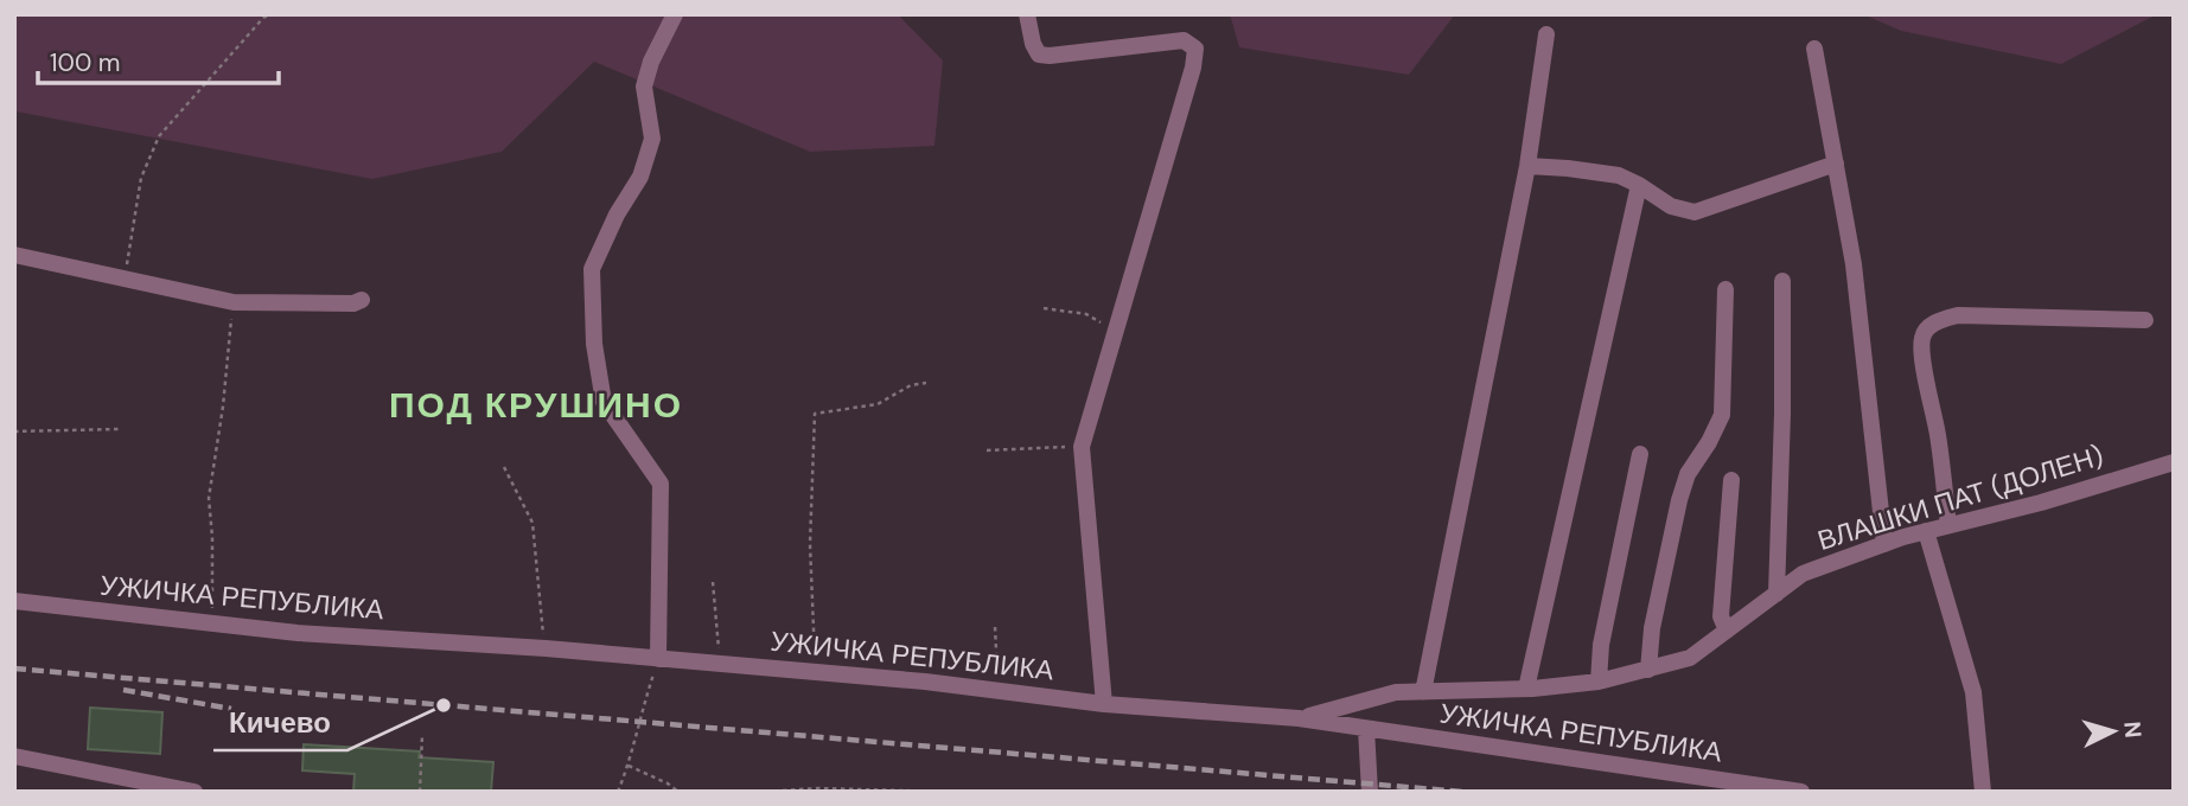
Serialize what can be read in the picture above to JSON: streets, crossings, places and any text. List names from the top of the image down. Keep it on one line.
{"streets":{"street":["ВЛАШКИ ПАТ (ДОЛЕН)","УЖИЧКА РЕПУБЛИКА"]},"crossings":[["ВЛАШКИ ПАТ (ДОЛЕН)","УЖИЧКА РЕПУБЛИКА"]],"districts":["ПОД КРУШИНО"],"places":["Кичево"],"scale_bar":"100 m","north":"right"}
